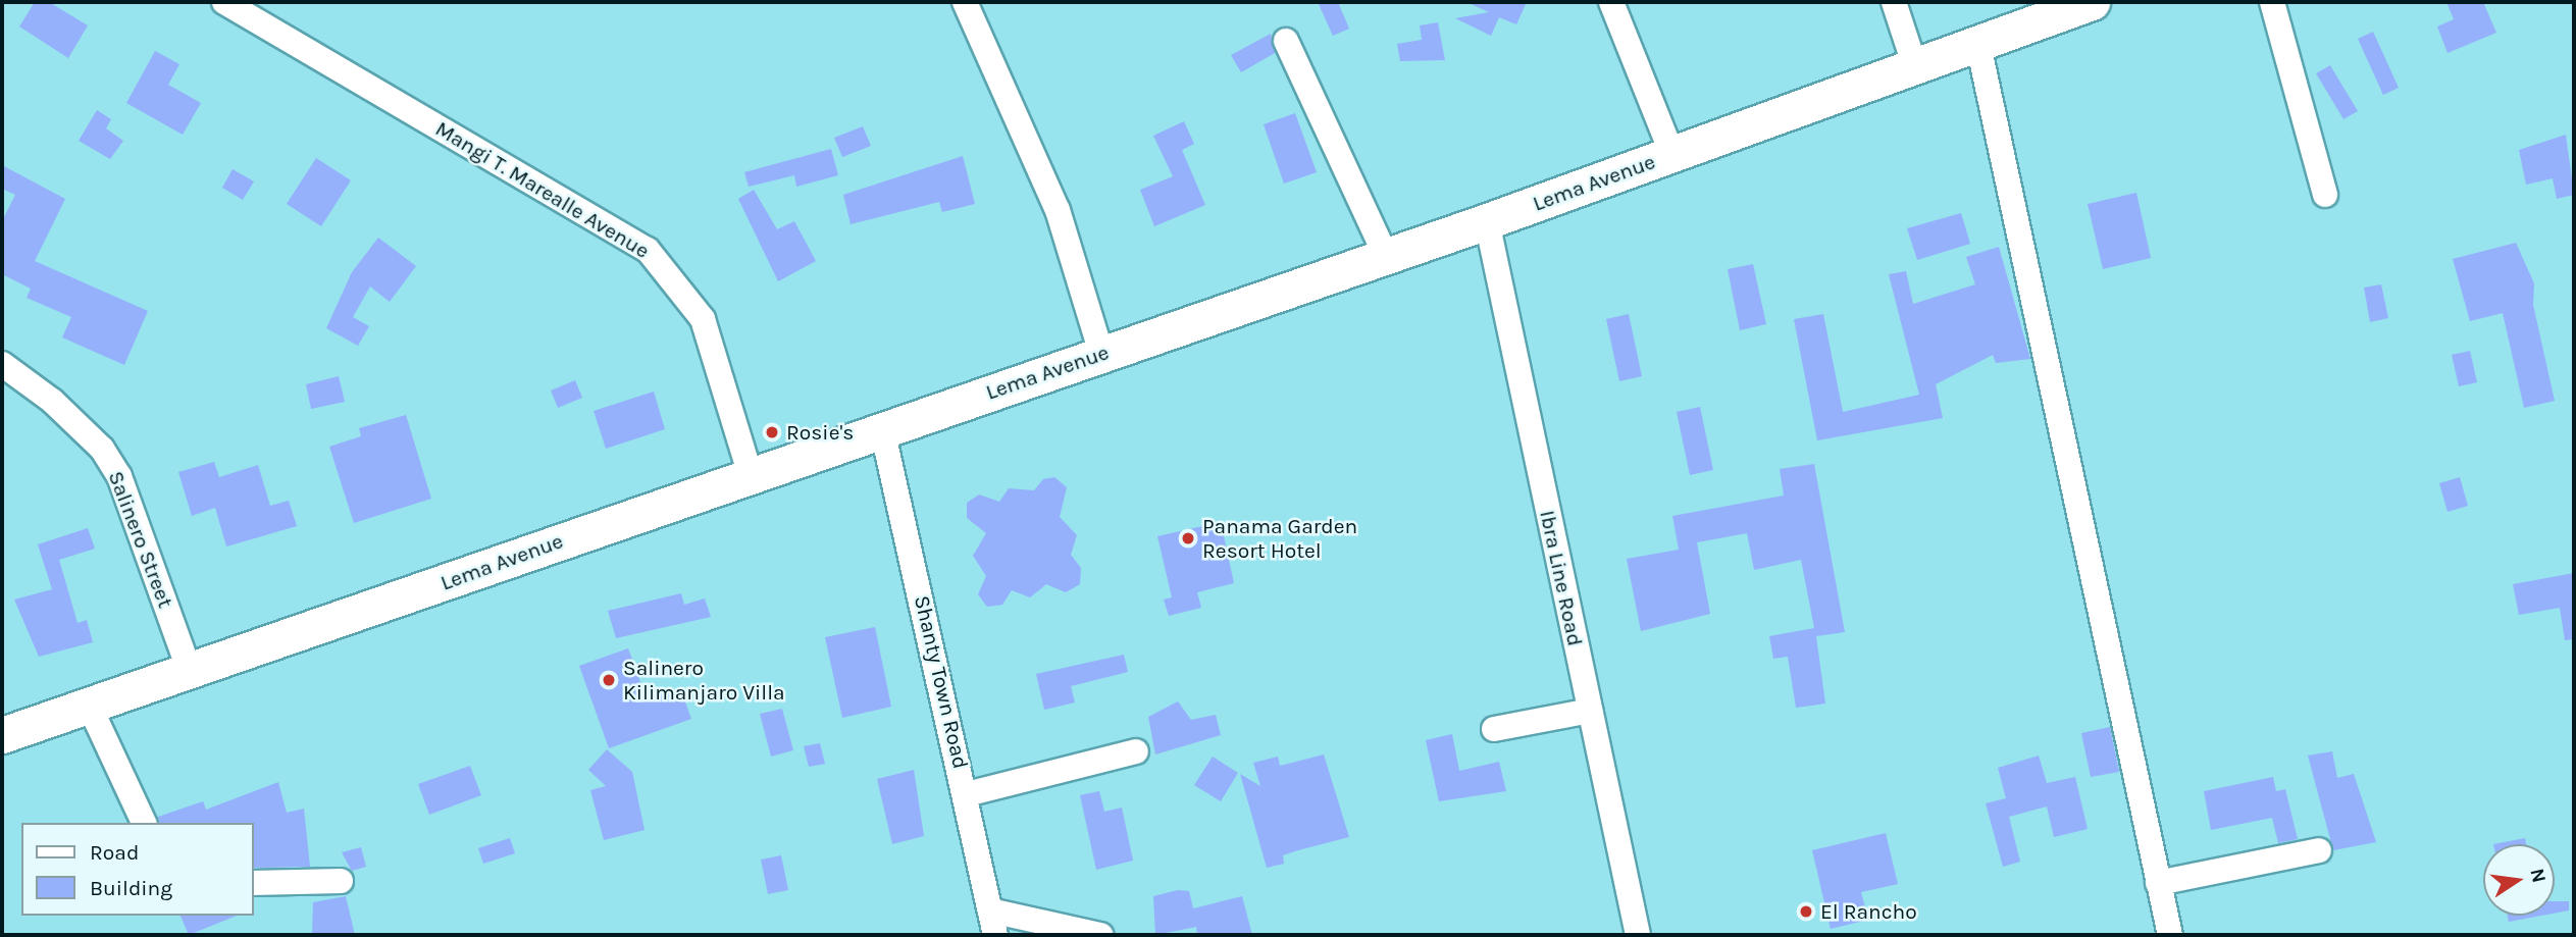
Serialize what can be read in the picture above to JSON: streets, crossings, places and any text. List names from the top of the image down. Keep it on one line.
{"streets":{"main road":["Lema Avenue"],"street":["Mangi T. Marealle Avenue","Salinero Street","Ibra Line Road","Shanty Town Road"]},"crossings":[["Lema Avenue","Mangi T. Marealle Avenue"],["Lema Avenue","Salinero Street"],["Lema Avenue","Ibra Line Road"],["Lema Avenue","Shanty Town Road"]],"places":["Rosie's","Panama Garden Resort Hotel","Salinero Kilimanjaro Villa","El Rancho"],"legend":["Road","Building"],"north":"right"}
